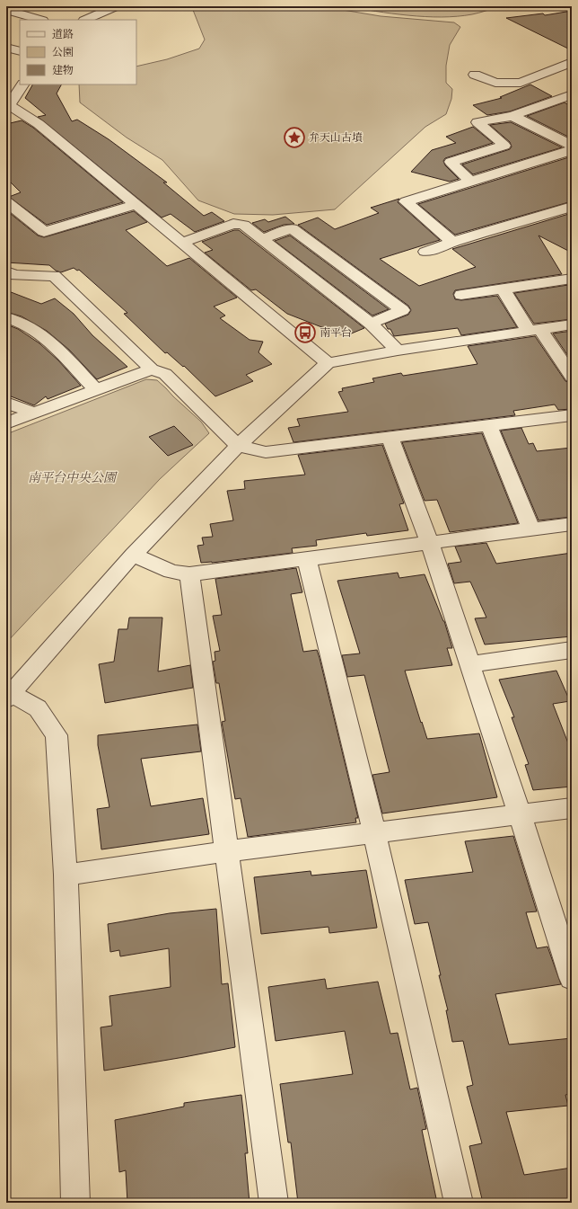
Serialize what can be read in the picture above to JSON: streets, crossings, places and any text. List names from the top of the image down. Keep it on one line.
{"parks":["南平台中央公園"],"places":{"place":["弁天山古墳"],"bus stop":["南平台"]},"legend":["道路","公園","建物"]}
